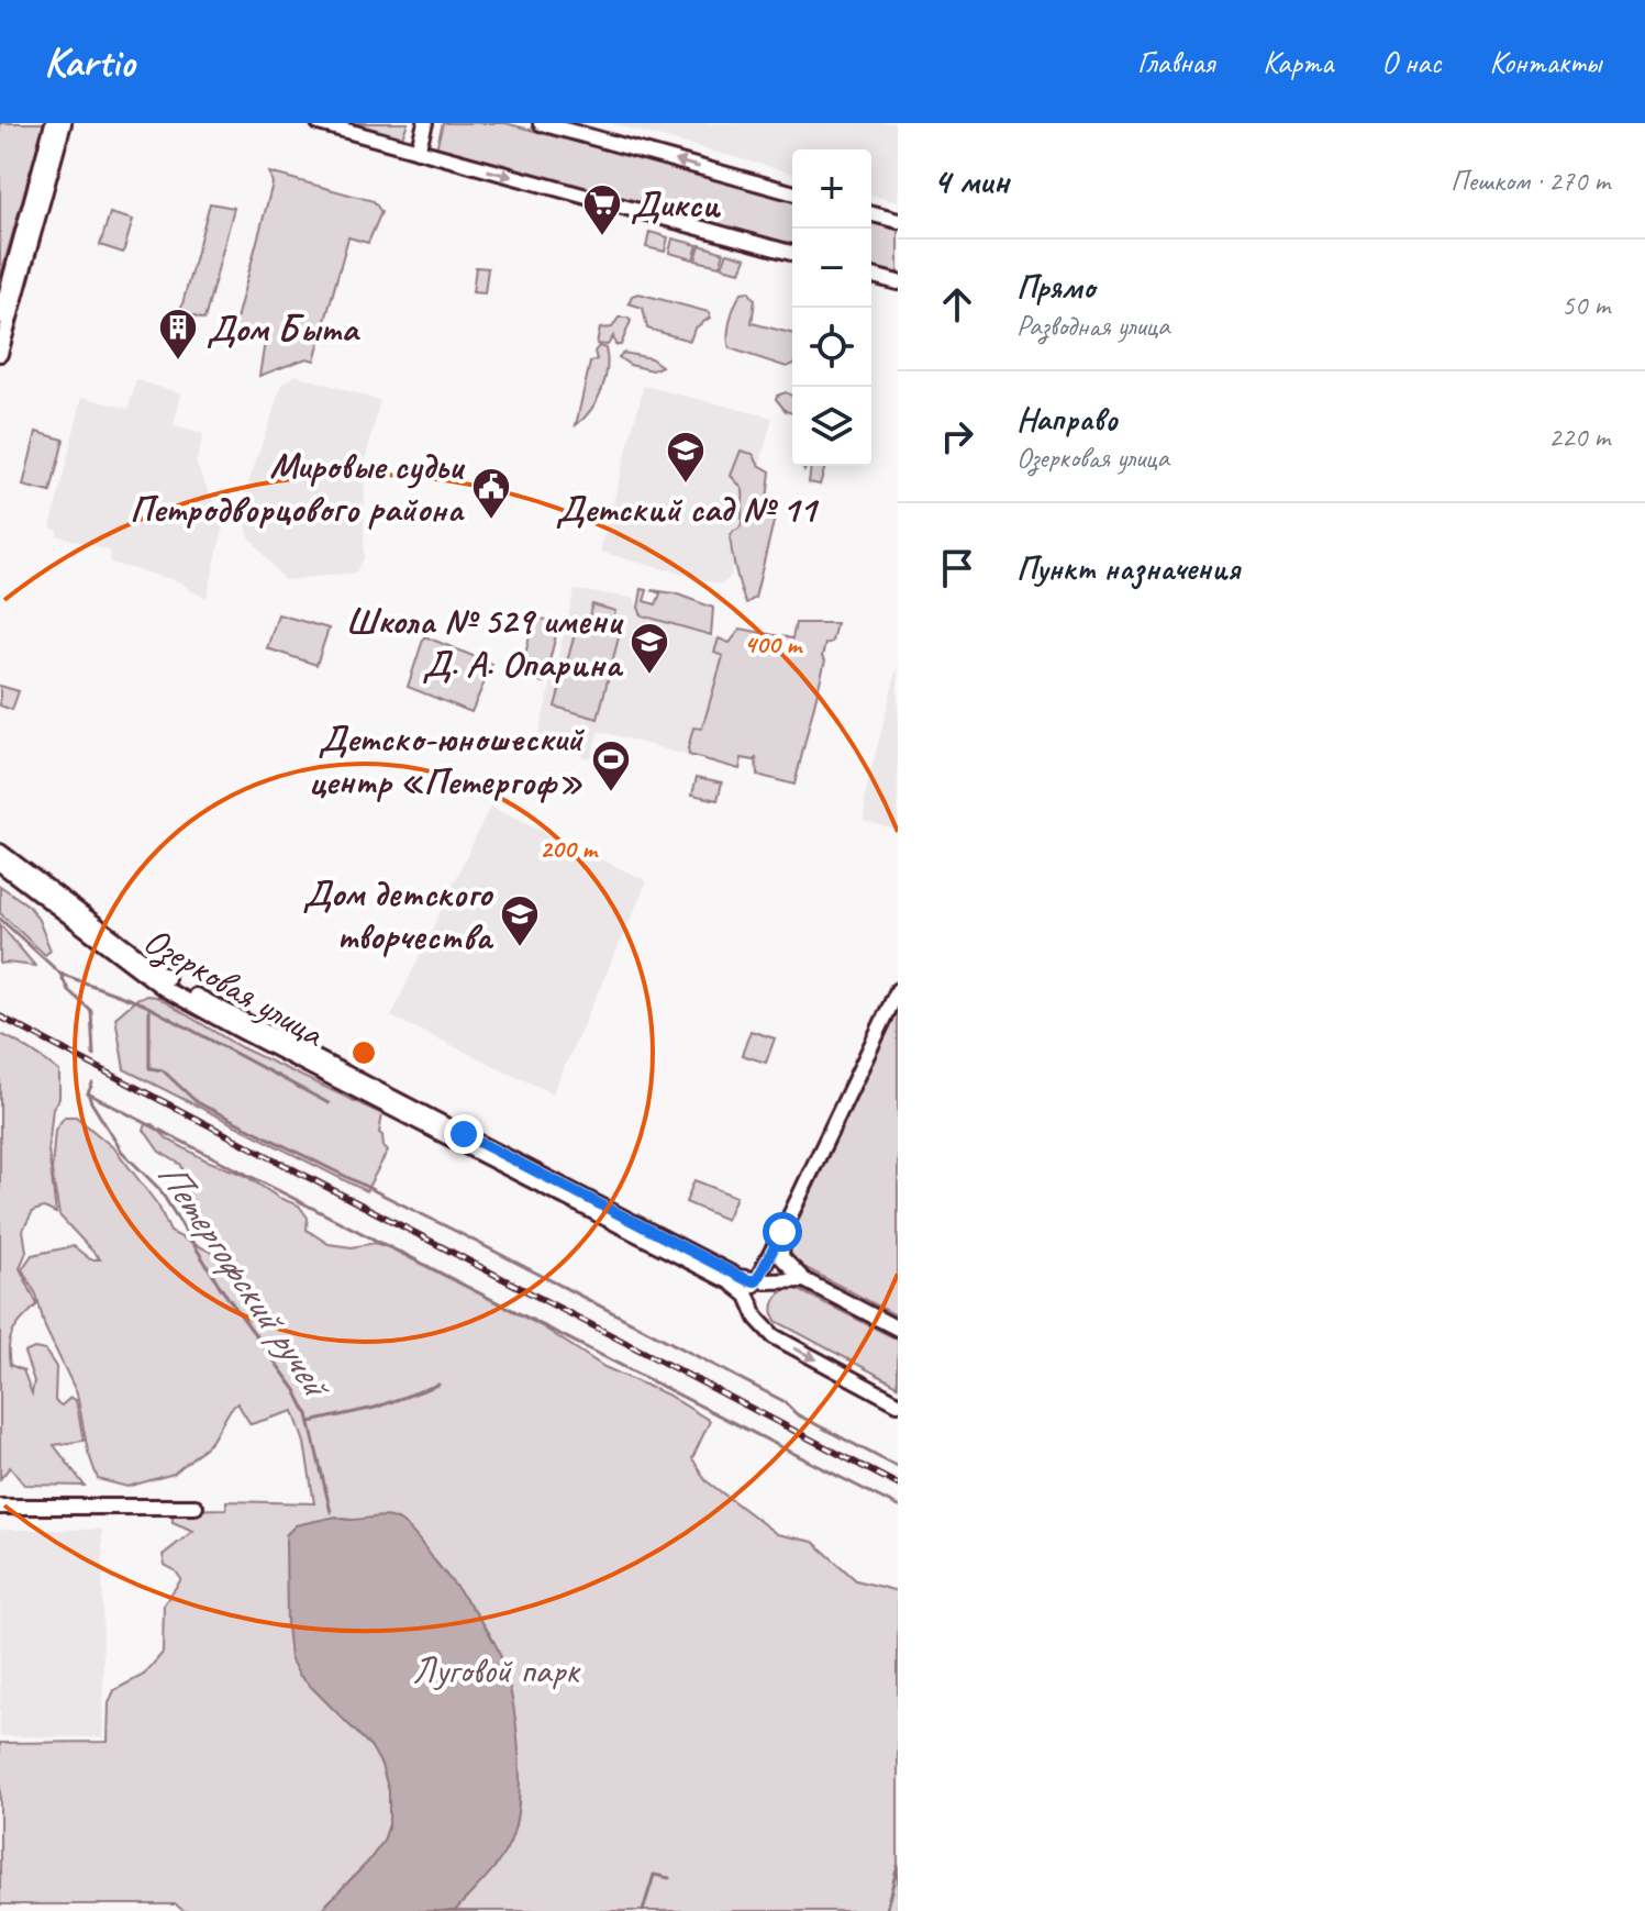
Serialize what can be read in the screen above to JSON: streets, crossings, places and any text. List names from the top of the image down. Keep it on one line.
{"streets":{"street":["Озерковая улица"]},"water":["Петергофский ручей"],"parks":["Луговой парк"],"places":{"supermarket":["Дикси"],"building":["Дом Быта"],"school or university":["Детский сад № 11","Школа № 529 имени Д. А. Опарина","Дом детского творчества"],"public building":["Мировые судьи Петродворцового района"],"sports":["Детско-юношеский центр «Петергоф»"]},"page":{"header":"Kartio","nav":["Главная","Карта","О нас","Контакты"],"heading":["4 мин","Пешком · 270 m"],"map_buttons":["+","−"],"list":[["Прямо","Разводная улица","50 m"],["Направо","Озерковая улица","220 m"],"Пункт назначения"]},"rings":["400 m","200 m"]}
